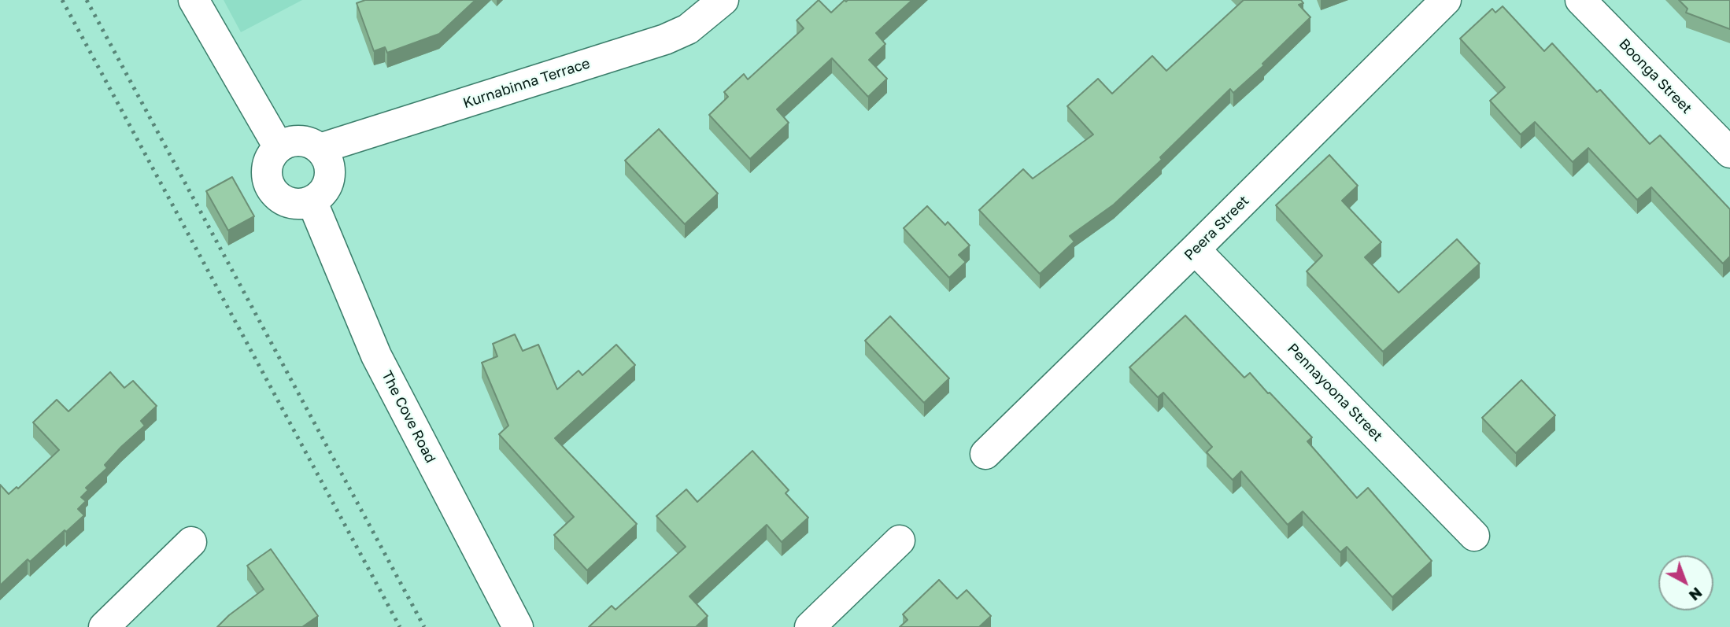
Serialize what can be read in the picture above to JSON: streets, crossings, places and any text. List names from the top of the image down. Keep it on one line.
{"streets":{"street":["Boonga Street","Kurnabinna Terrace","Peera Street","Pennayoona Street","The Cove Road"]},"crossings":[["Kurnabinna Terrace","The Cove Road"],["Peera Street","Pennayoona Street"]],"north":"bottom right"}
